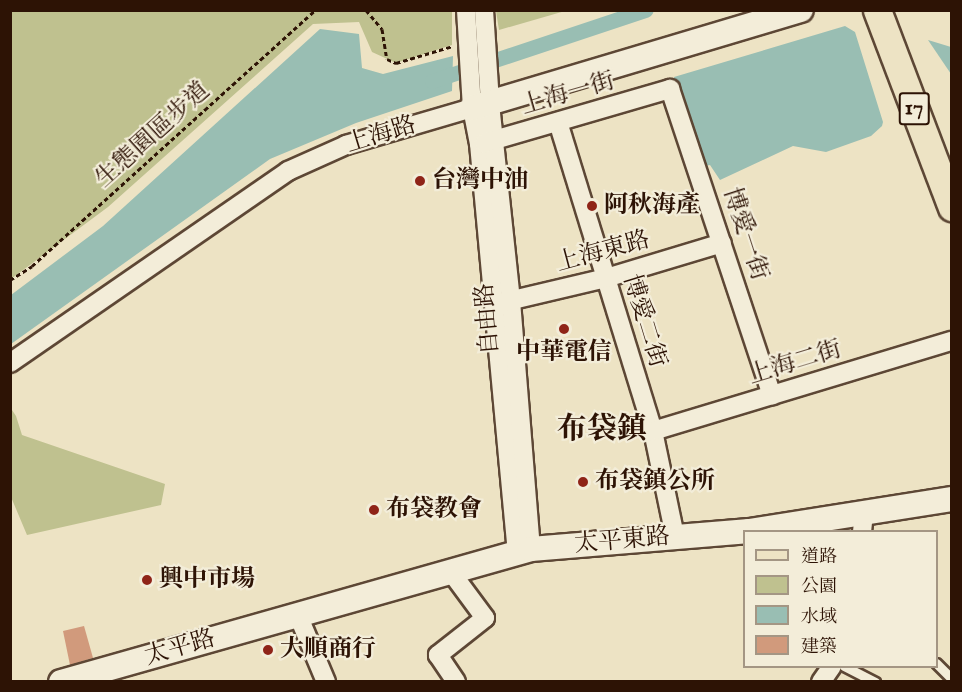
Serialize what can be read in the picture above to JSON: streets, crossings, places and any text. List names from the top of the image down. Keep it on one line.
{"streets":{"main road":["17","上海路","太平東路","太平路"],"street":["上海一街","博愛一街","上海東路","自由路","博愛二街","上海二街"],"path":["生態園區步道"]},"crossings":[["上海一街","博愛一街"],["上海一街","自由路"],["上海一街","博愛二街"],["上海路","自由路"],["博愛一街","上海東路"],["博愛一街","上海二街"],["上海東路","自由路"],["上海東路","博愛二街"],["自由路","太平東路"],["博愛二街","上海二街"],["博愛二街","太平東路"],["太平東路","太平路"]],"districts":["布袋鎮"],"places":["台灣中油","阿秋海產","中華電信","布袋鎮公所","布袋教會","興中市場","大順商行"],"legend":["道路","公園","水域","建築"]}
